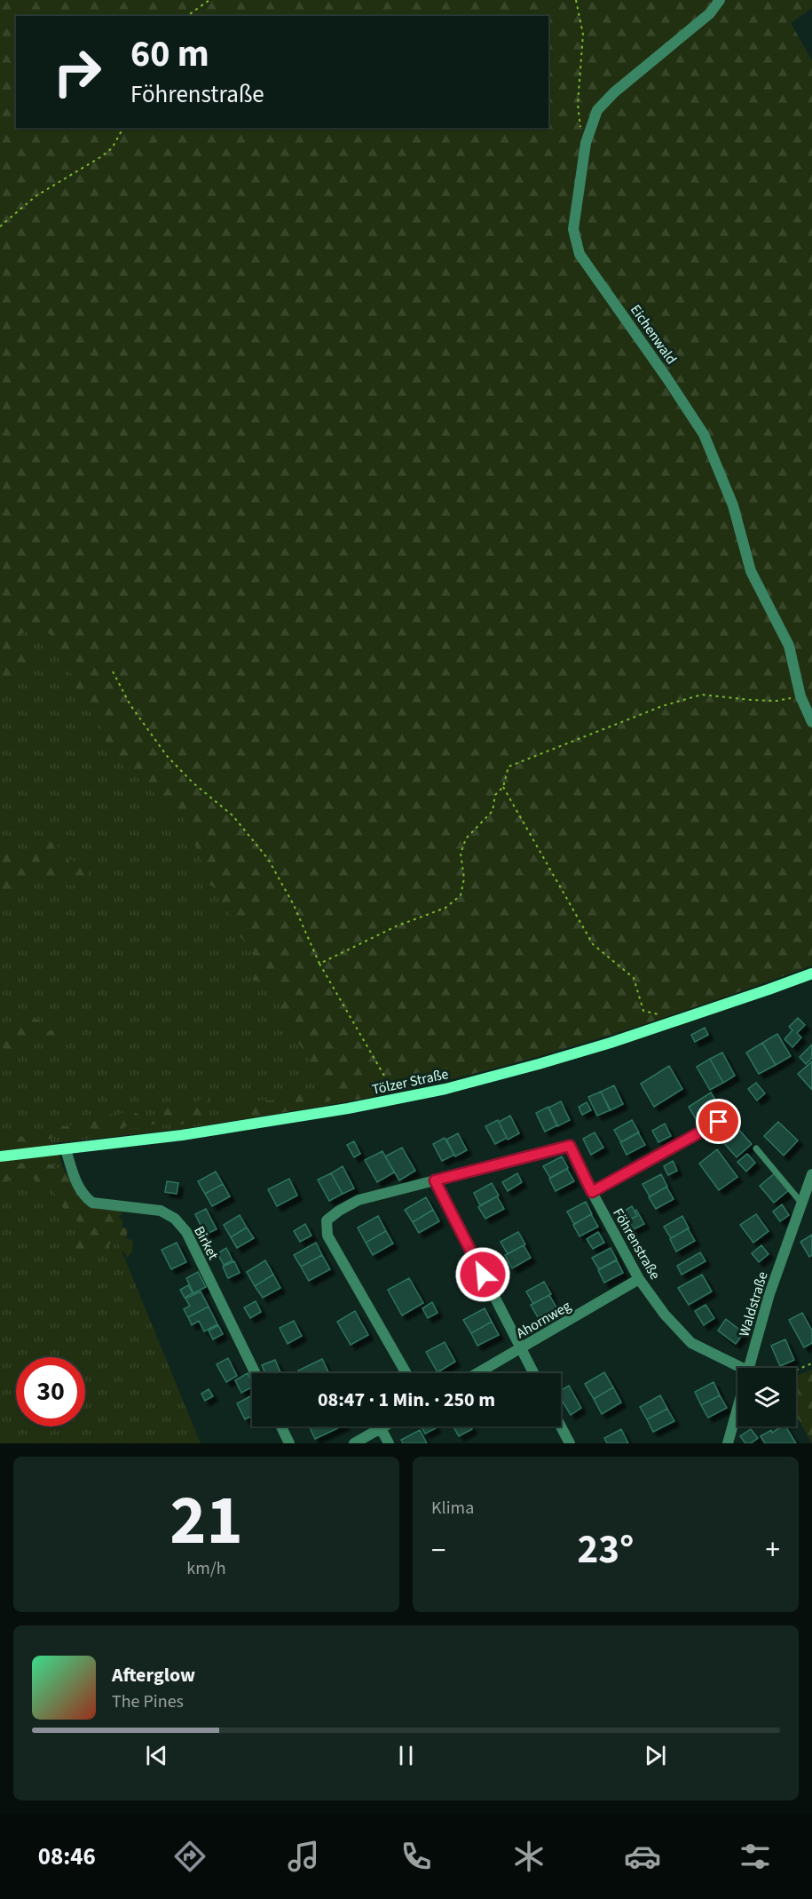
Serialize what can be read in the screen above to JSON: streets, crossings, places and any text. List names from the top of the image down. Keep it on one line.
{"streets":{"main road":["Tölzer Straße"],"street":["Eichenwald","Birket","Föhrenstraße","Waldstraße","Ahornweg"]},"crossings":[["Tölzer Straße","Birket"],["Föhrenstraße","Ahornweg"]],"page":{"turn":["60 m","Föhrenstraße"],"limit":"30","trip":"08:47 · 1 Min. · 250 m","tile":[["21","km/h"],"Klima"],"heat":["−","23°","+"],"song":["Afterglow","The Pines"],"tabs":"08:46"}}
